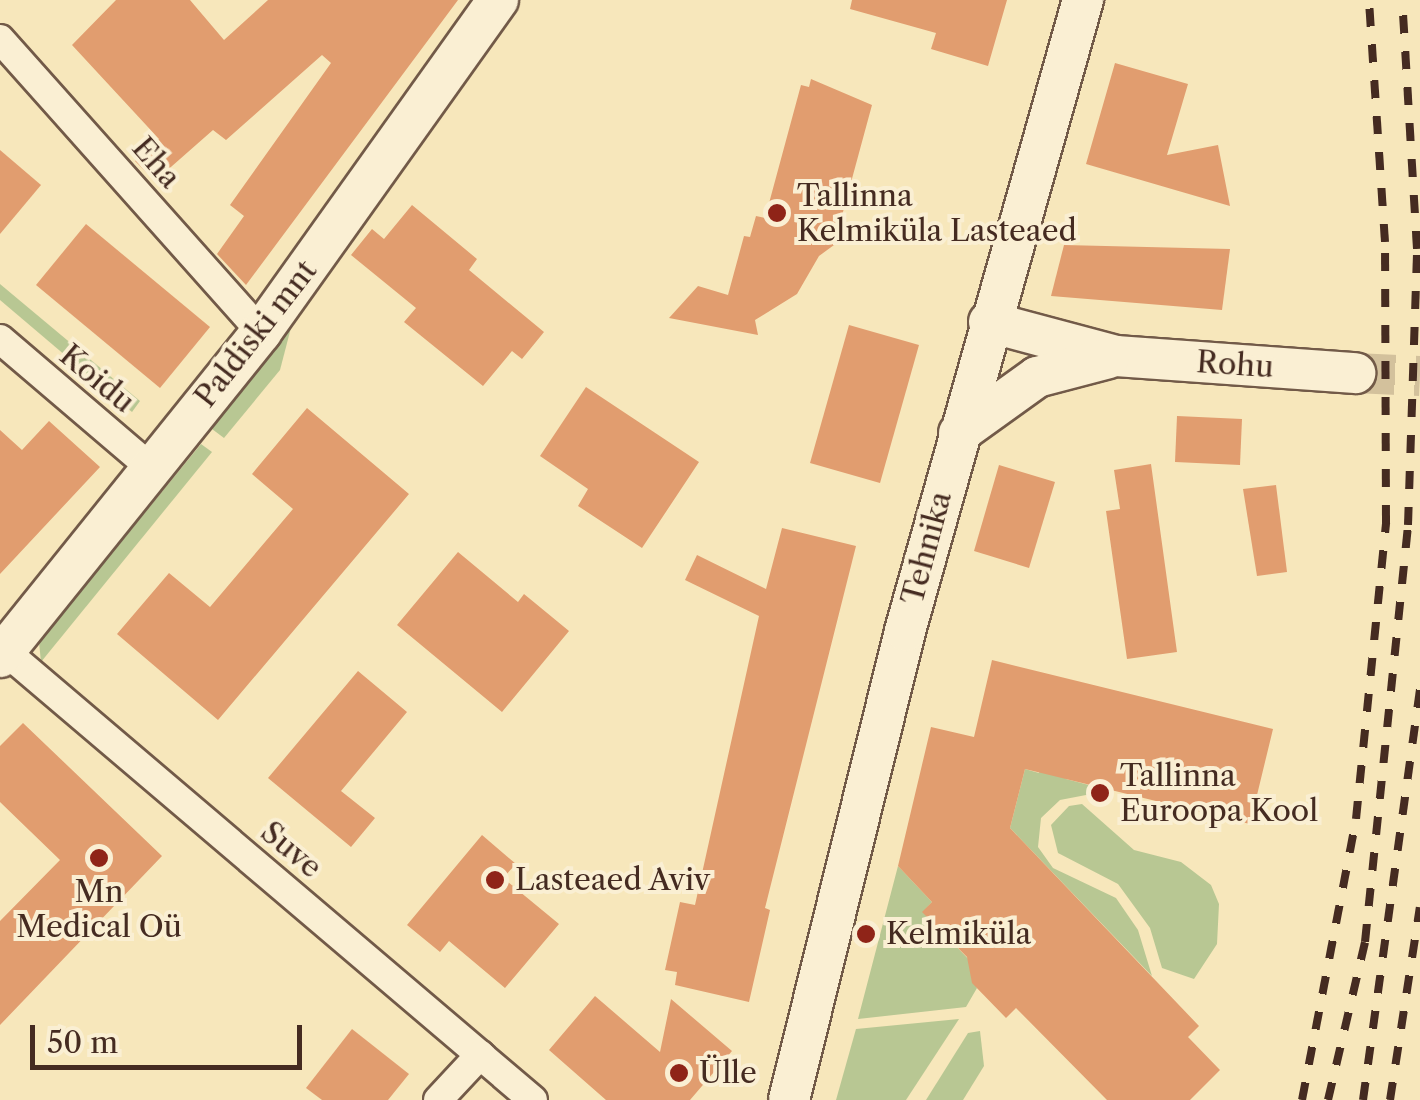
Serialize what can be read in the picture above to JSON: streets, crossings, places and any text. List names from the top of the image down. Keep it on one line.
{"streets":{"street":["Eha","Paldiski mnt","Rohu","Koidu","Tehnika","Suve"]},"crossings":[["Eha","Paldiski mnt"],["Paldiski mnt","Koidu"],["Paldiski mnt","Suve"],["Rohu","Tehnika"]],"places":["Tallinna Kelmiküla Lasteaed","Tallinna Euroopa Kool","Mn Medical Oü","Lasteaed Aviv","Kelmiküla","Ülle"],"scale_bar":"50 m"}
